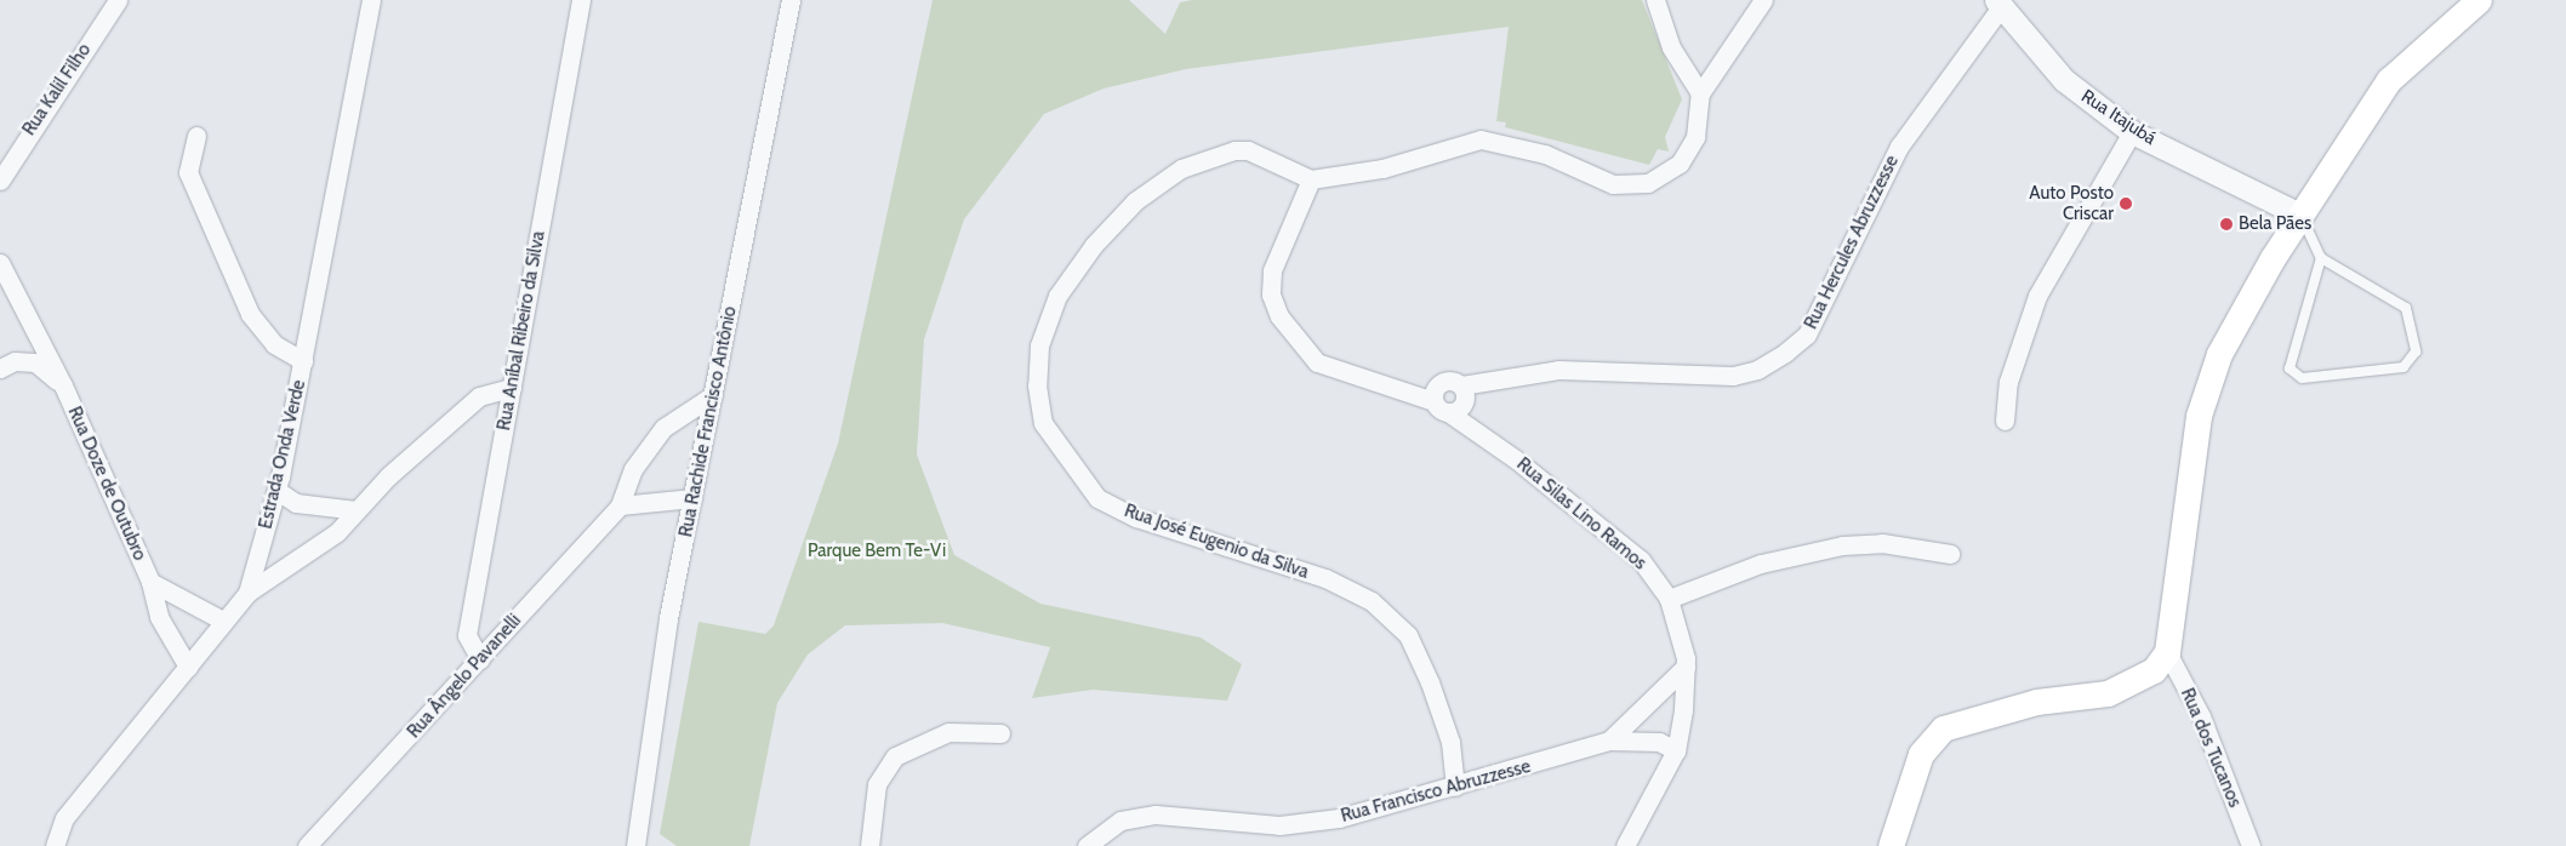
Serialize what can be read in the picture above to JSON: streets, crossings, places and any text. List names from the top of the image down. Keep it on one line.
{"streets":{"street":["Rua Kalil Filho","Rua Itajubá","Rua Hercules Abruzzesse","Rua Aníbal Ribeiro da Silva","Rua Rachide Francisco Antônio","Estrada Onda Verde","Rua Doze de Outubro","Rua Silas Lino Ramos","Rua José Eugenio da Silva","Rua Ângelo Pavanelli","Rua dos Tucanos","Rua Francisco Abruzzesse"]},"crossings":[["Rua Itajubá","Rua Hercules Abruzzesse"],["Rua Hercules Abruzzesse","Rua Silas Lino Ramos"],["Rua Aníbal Ribeiro da Silva","Rua Ângelo Pavanelli"],["Rua Rachide Francisco Antônio","Rua Ângelo Pavanelli"],["Estrada Onda Verde","Rua Doze de Outubro"],["Rua Silas Lino Ramos","Rua José Eugenio da Silva"],["Rua Silas Lino Ramos","Rua Francisco Abruzzesse"],["Rua José Eugenio da Silva","Rua Francisco Abruzzesse"]],"parks":["Parque Bem Te-Vi"],"places":["Auto Posto Criscar","Bela Pães"]}
